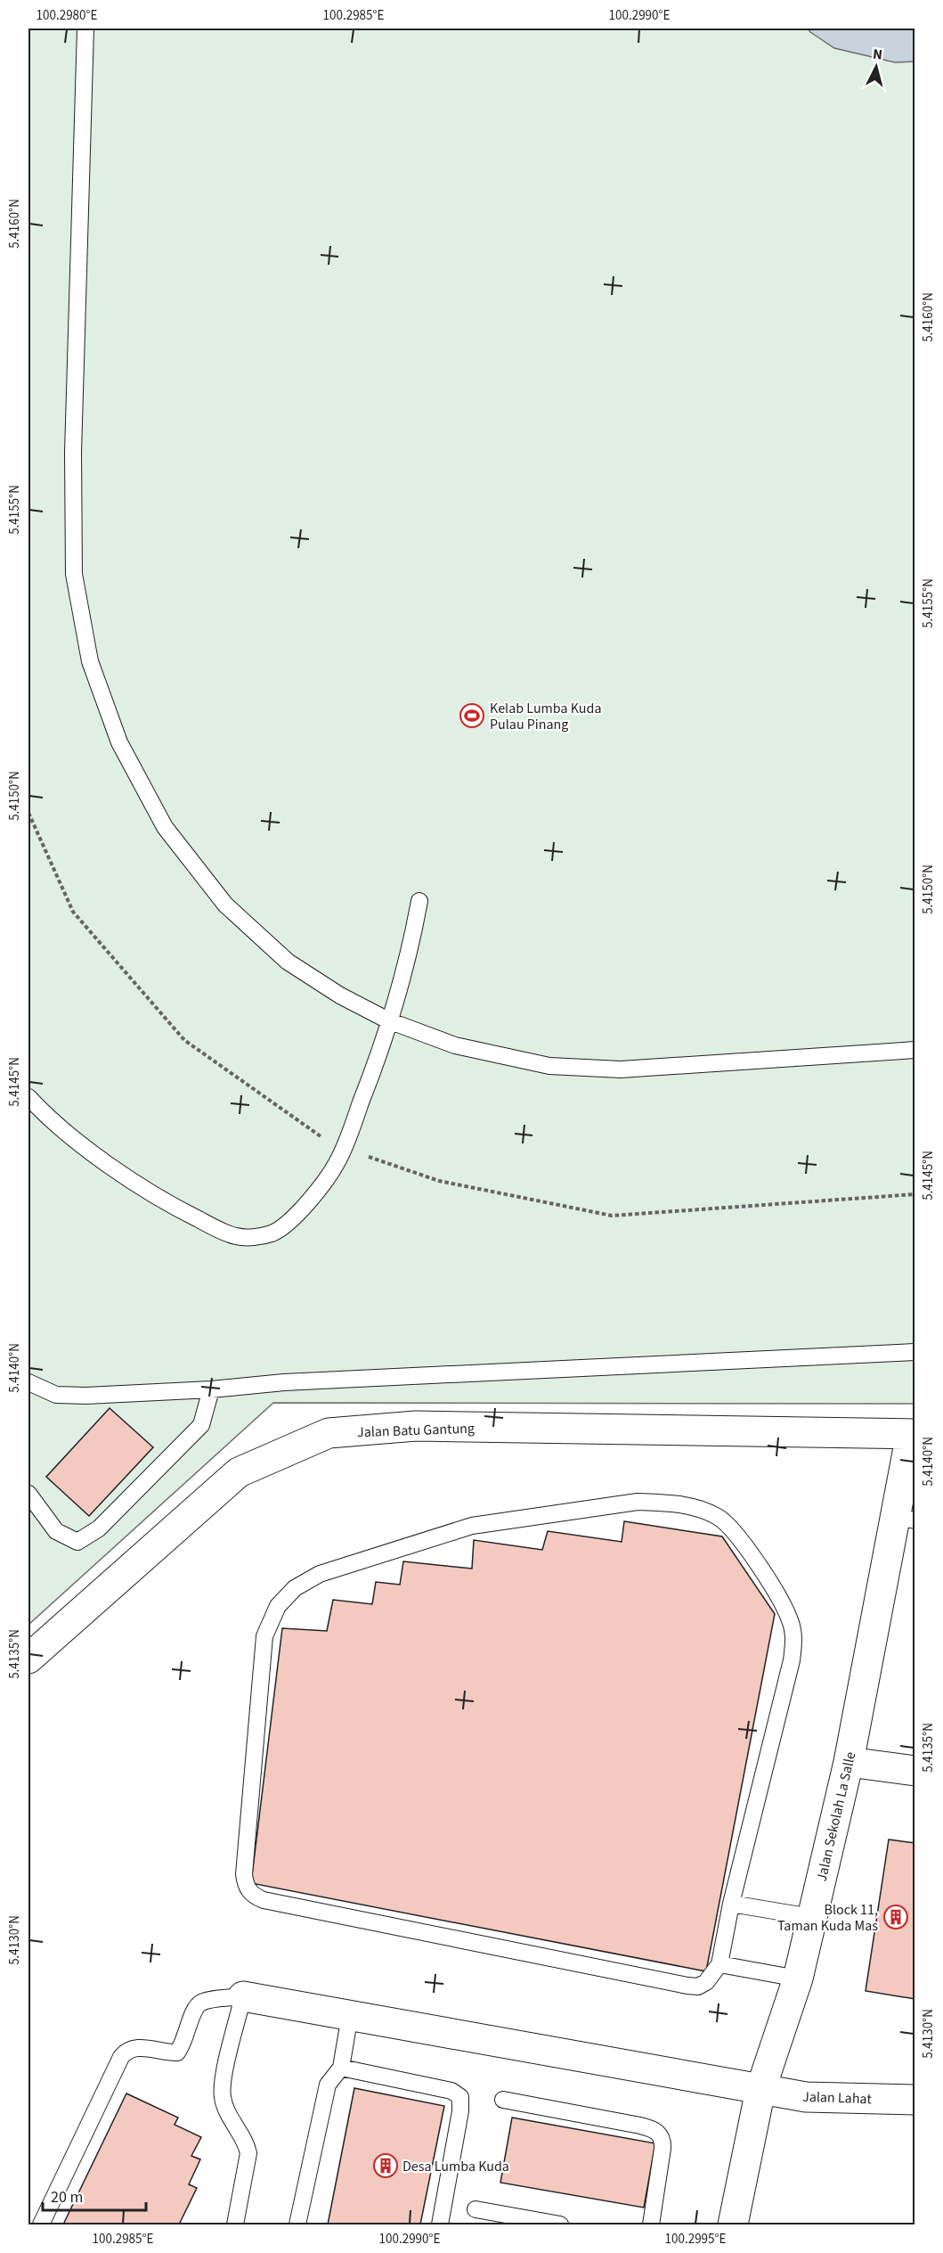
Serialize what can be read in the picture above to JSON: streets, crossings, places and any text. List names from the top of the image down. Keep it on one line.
{"streets":{"street":["Jalan Batu Gantung","Jalan Sekolah La Salle","Jalan Lahat"]},"crossings":[["Jalan Batu Gantung","Jalan Sekolah La Salle"],["Jalan Sekolah La Salle","Jalan Lahat"]],"places":{"sports":["Kelab Lumba Kuda Pulau Pinang"],"building":["Block 11, Taman Kuda Mas","Desa Lumba Kuda"]},"scale_bar":"20 m","north":"top","coordinates":["100.2980°E","100.2985°E","100.2990°E","5.4160°N","5.4155°N","5.4150°N","5.4145°N","5.4140°N","5.4135°N","5.4130°N","100.2995°E"]}
